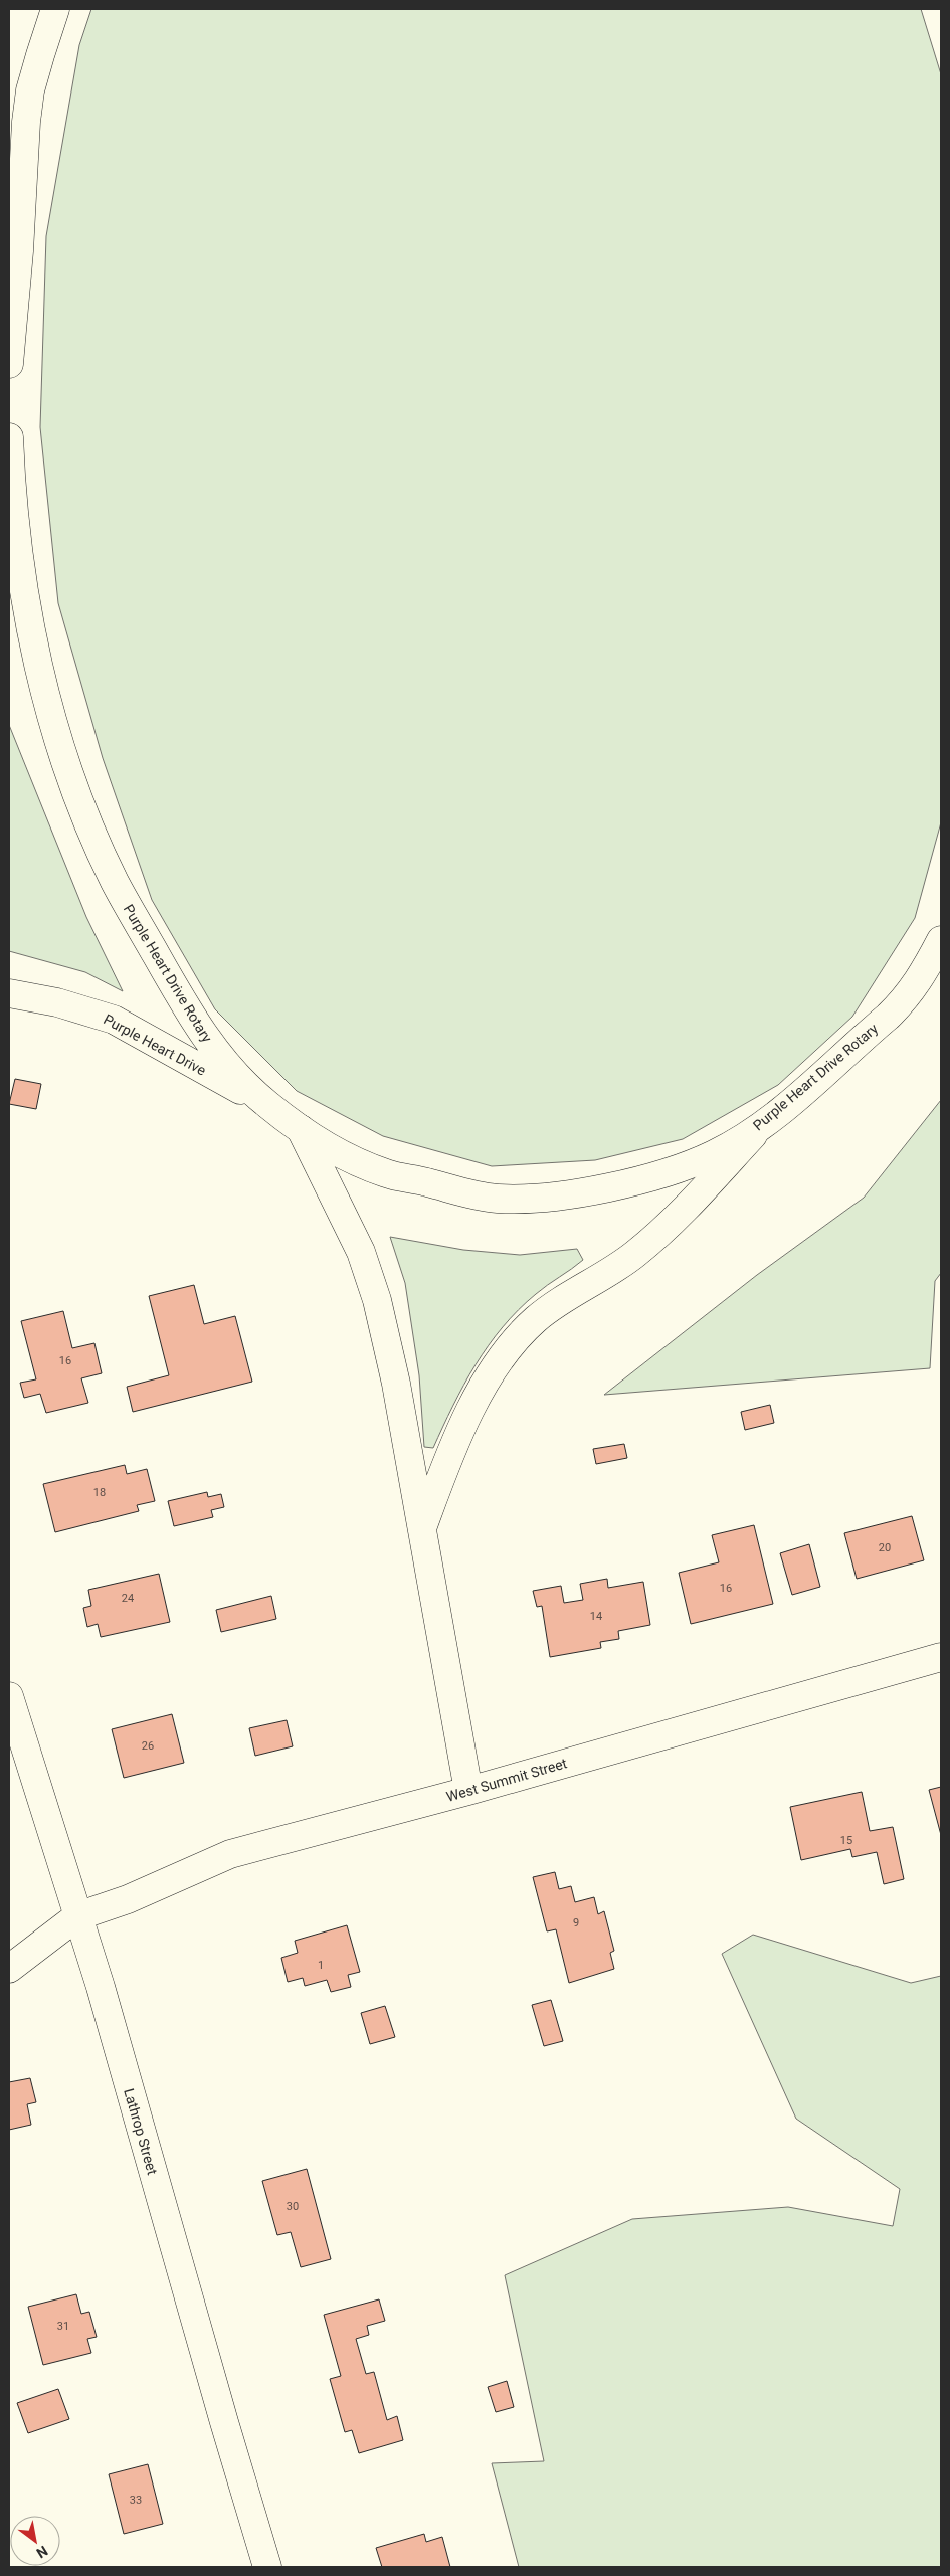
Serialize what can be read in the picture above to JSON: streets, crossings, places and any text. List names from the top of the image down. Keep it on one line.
{"streets":{"street":["Purple Heart Drive Rotary","Purple Heart Drive","West Summit Street","Lathrop Street"]},"crossings":[["Purple Heart Drive Rotary","Purple Heart Drive"],["West Summit Street","Lathrop Street"]],"house_numbers":["16","18","20","16","24","14","26","15","9","1","30","31","33"],"north":"bottom right"}
